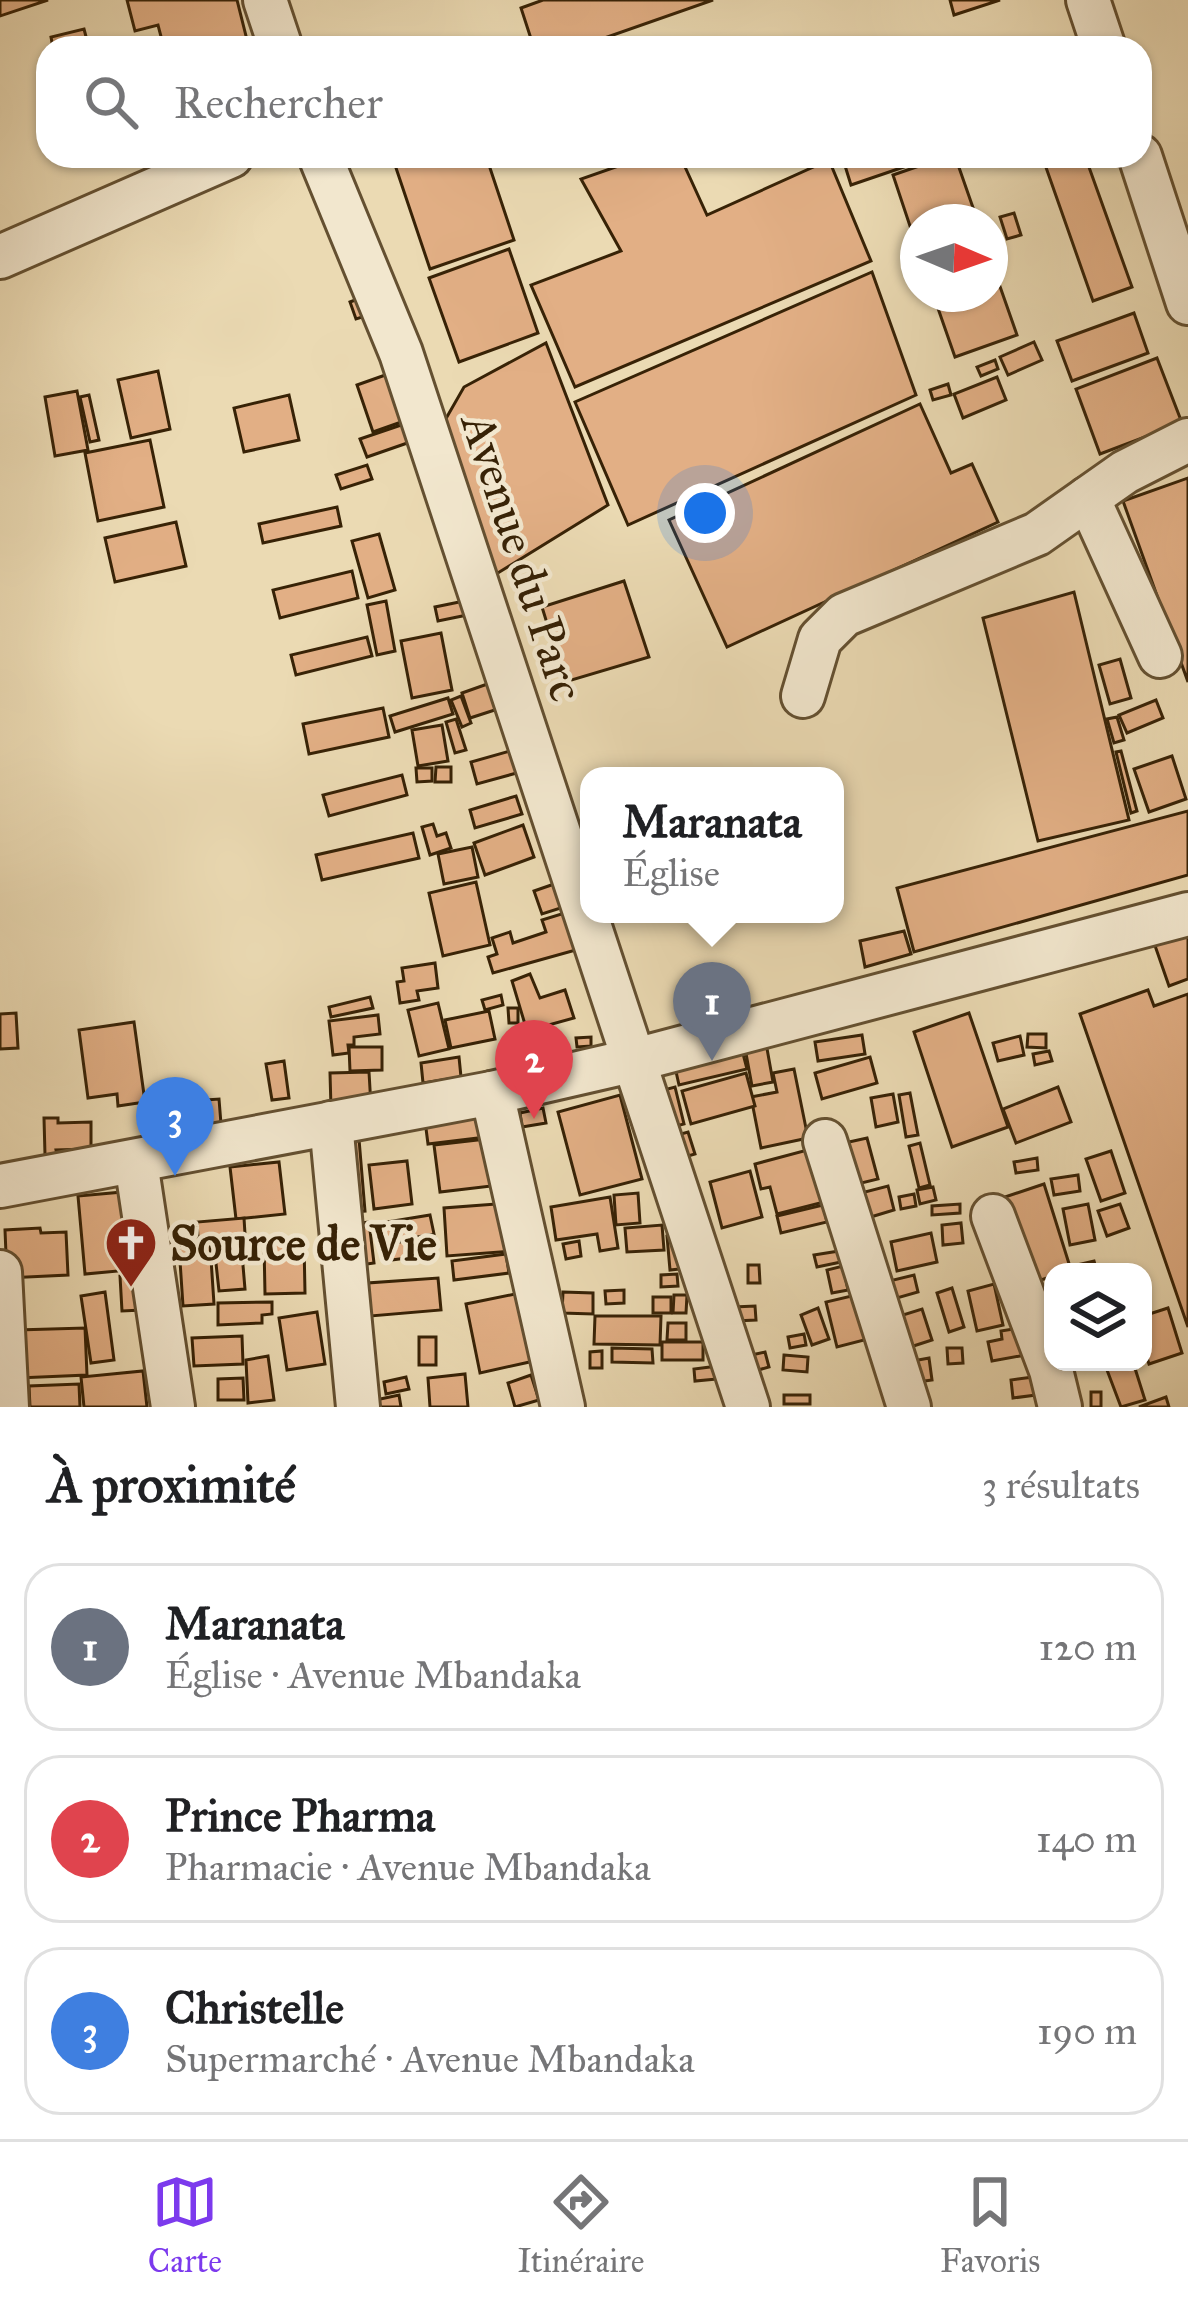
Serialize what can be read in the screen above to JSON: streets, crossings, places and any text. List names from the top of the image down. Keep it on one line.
{"streets":{"street":["Avenue du Parc"]},"places":{"church":["Source de Vie"]},"north":"right","page":{"search":"Rechercher","popup":["Maranata","Église"],"pins":["1","2","3"],"heading":["À proximité","3 résultats"],"list":[{"mark":"1","name":"Maranata","note":"Église · Avenue Mbandaka","value":"120 m"},{"mark":"2","name":"Prince Pharma","note":"Pharmacie · Avenue Mbandaka","value":"140 m"},{"mark":"3","name":"Christelle","note":"Supermarché · Avenue Mbandaka","value":"190 m"}],"nav":["Carte","Itinéraire","Favoris"]}}
